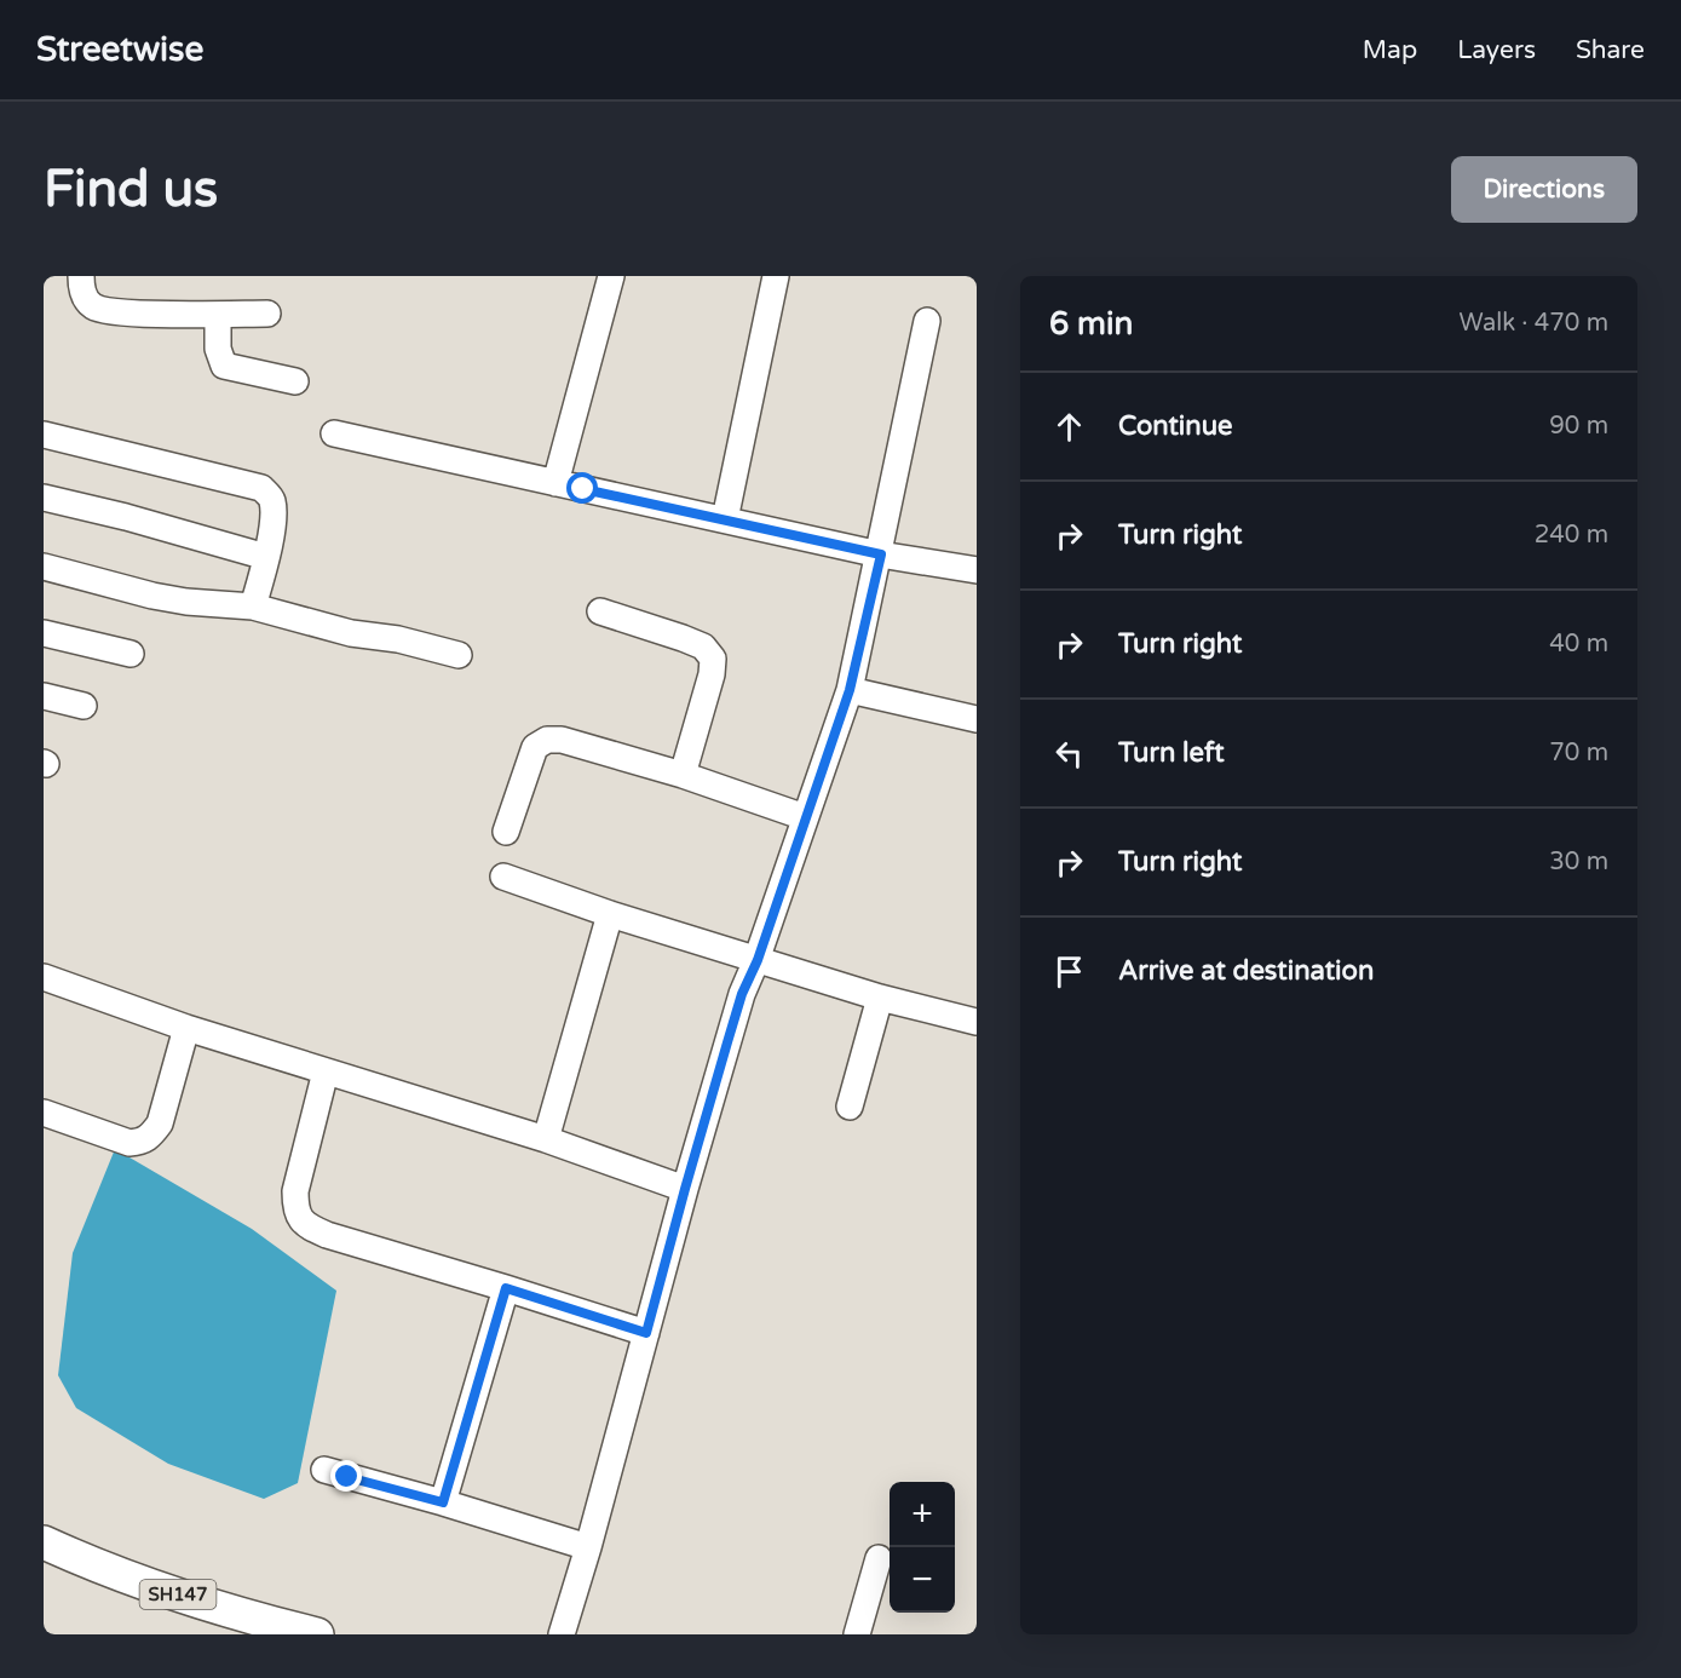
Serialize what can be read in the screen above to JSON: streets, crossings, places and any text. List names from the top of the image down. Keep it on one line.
{"streets":{"main road":["SH147"]},"page":{"header":"Streetwise","nav":["Map","Layers","Share"],"buttons":"Directions","title":"Find us","heading":["6 min","Walk · 470 m"],"list":[["Continue","90 m"],["Turn right","240 m"],["Turn right","40 m"],["Turn left","70 m"],["Turn right","30 m"],"Arrive at destination"],"map_buttons":["+","−"]}}
